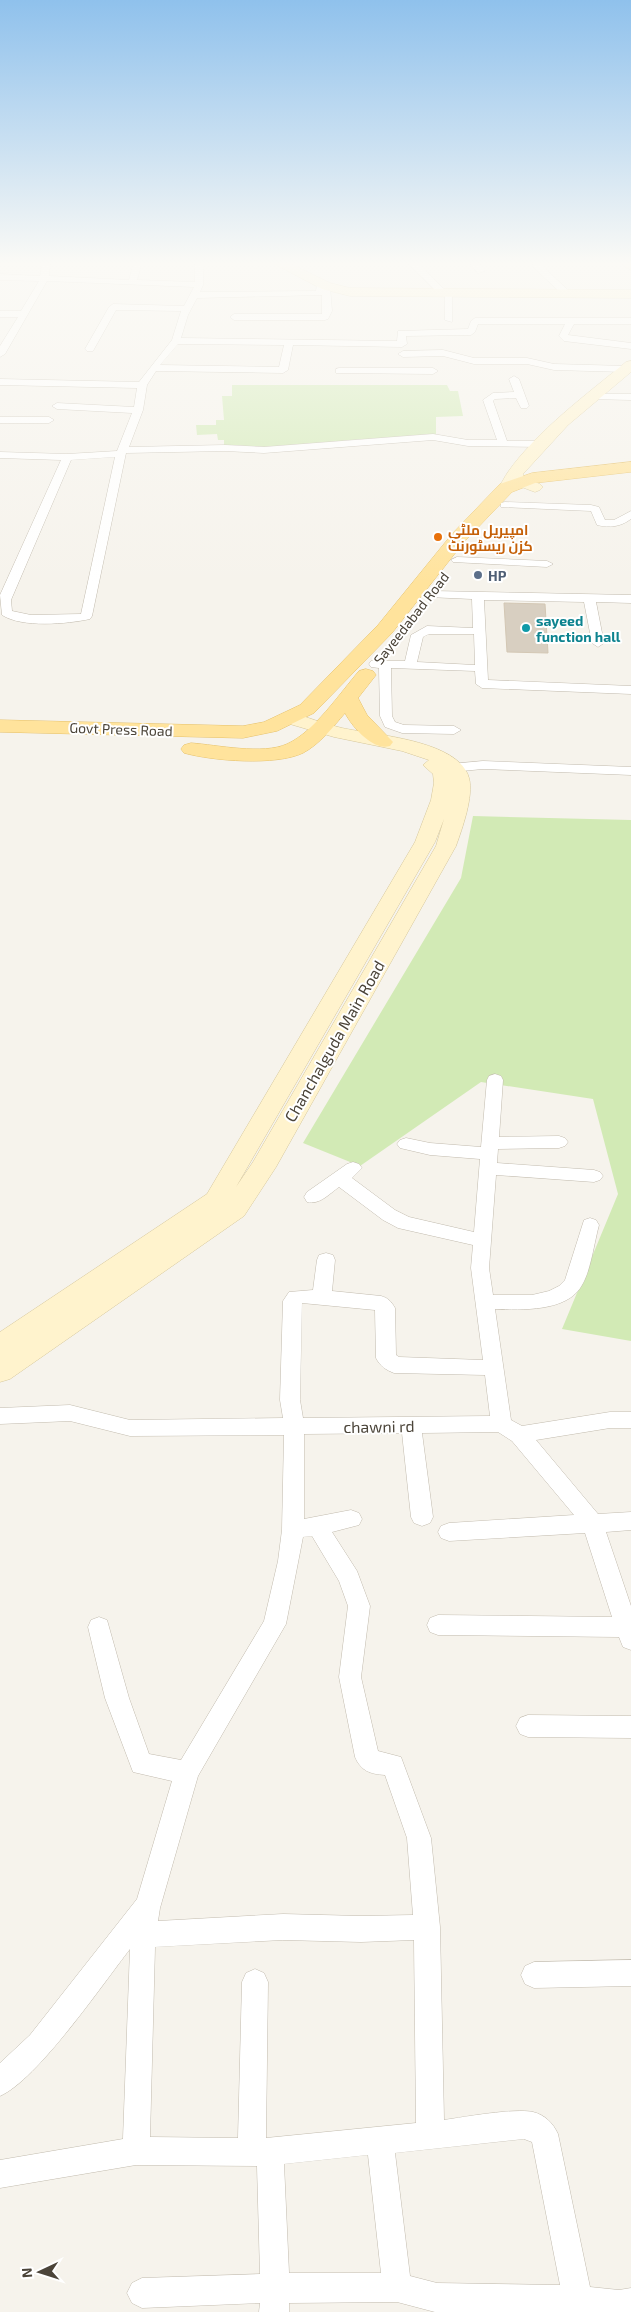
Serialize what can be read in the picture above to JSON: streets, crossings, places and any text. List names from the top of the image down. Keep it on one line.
{"streets":{"main road":["Sayeedabad Road","Govt Press Road","Chanchalguda Main Road"],"street":["chawni rd"]},"crossings":[["Sayeedabad Road","Govt Press Road"]],"places":["امپیریل ملٹی کزن ریسٹورنٹ","HP","sayeed function hall"],"north":"left"}
